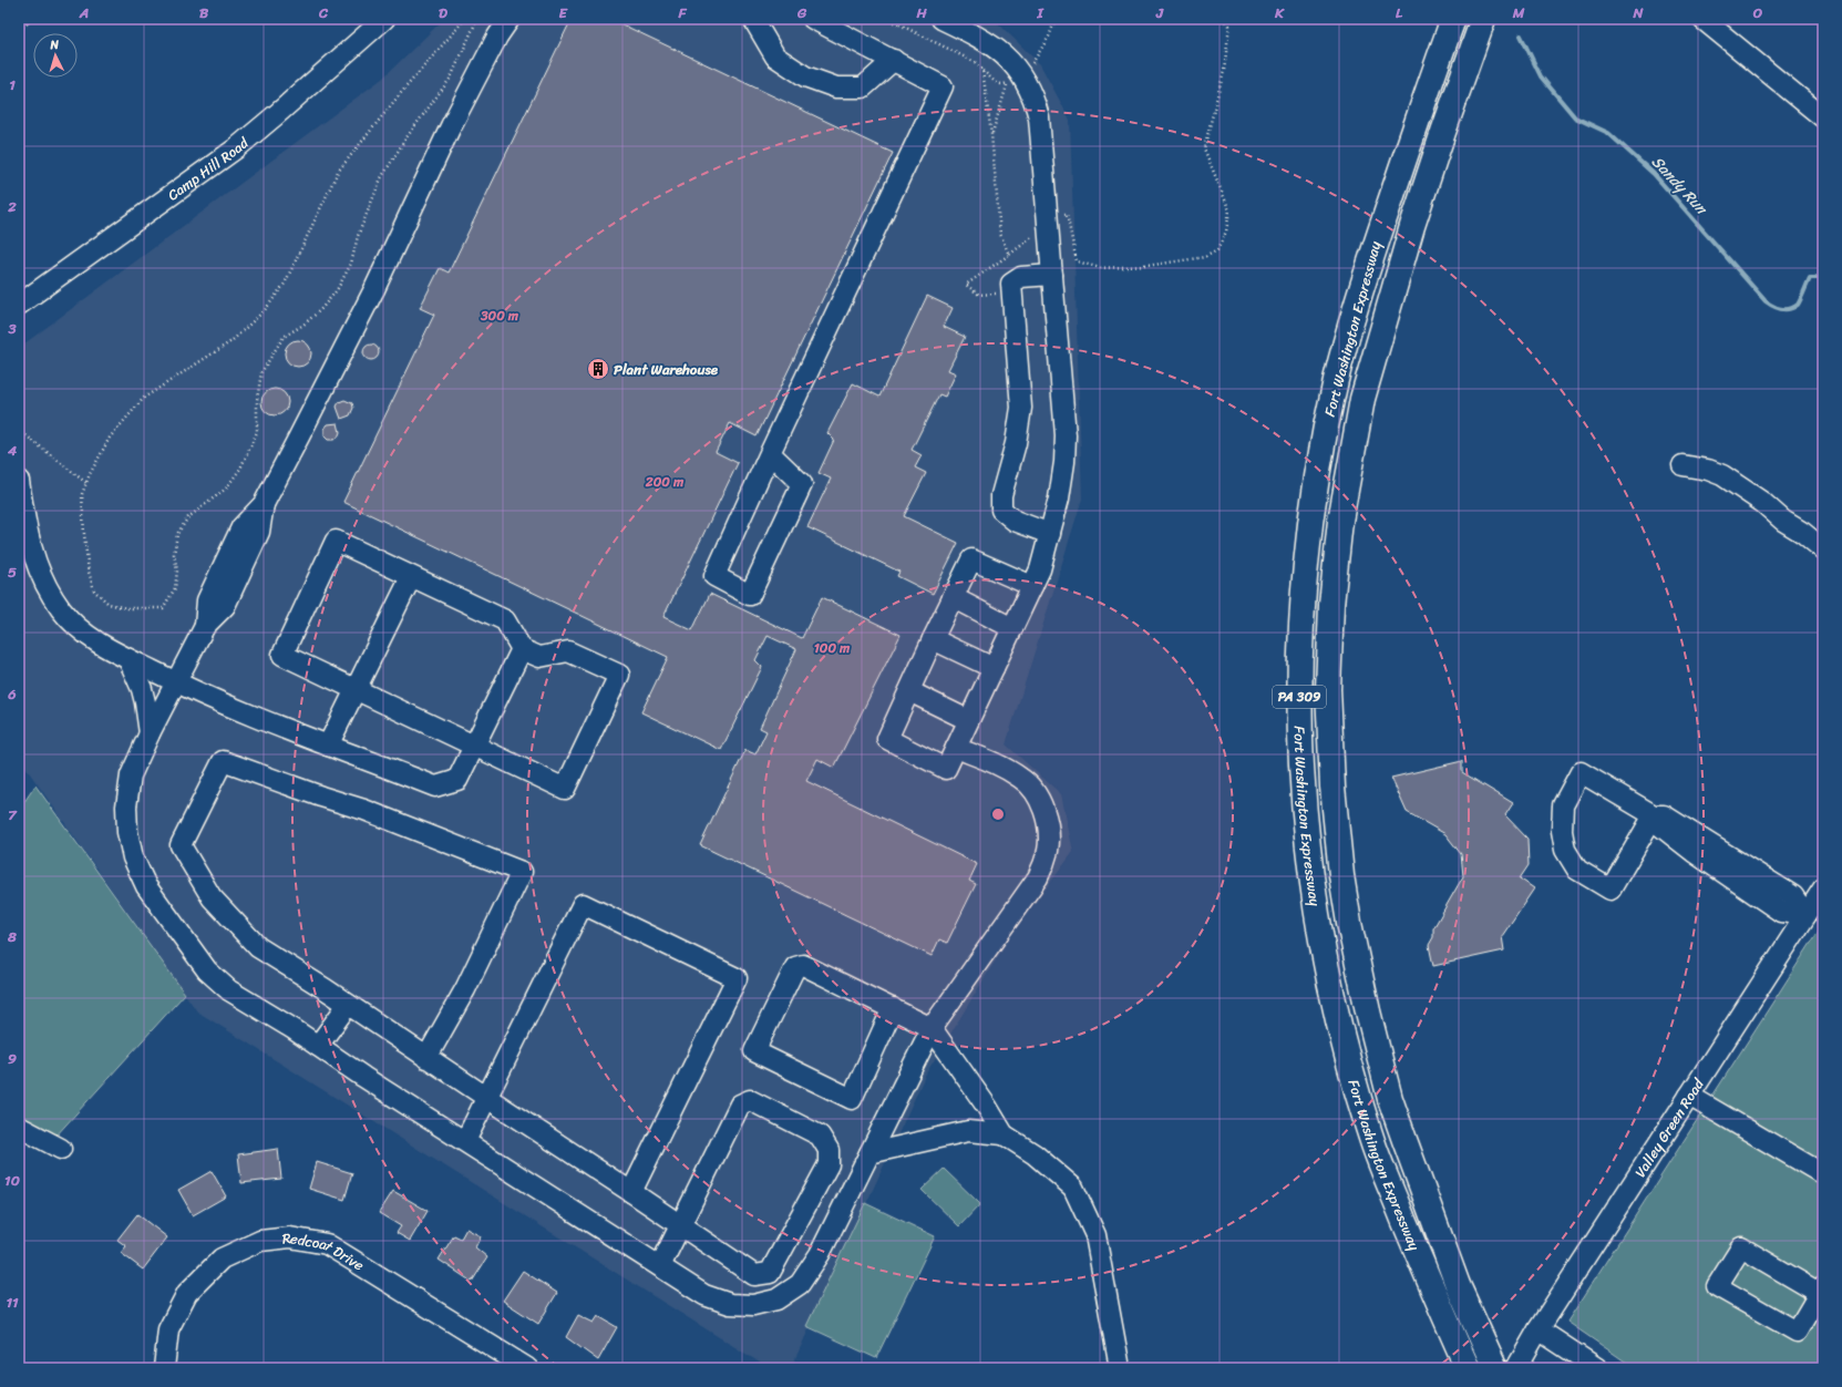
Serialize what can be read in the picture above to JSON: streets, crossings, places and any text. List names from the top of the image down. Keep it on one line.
{"streets":{"highway":["Fort Washington Expressway","PA 309"],"street":["Camp Hill Road","Valley Green Road","Redcoat Drive"]},"water":["Sandy Run"],"places":{"building":["Plant Warehouse"]},"north":"top","grid":{"columns":["A","B","C","D","E","F","G","H","I","J","K","L","M","N","O"],"rows":["1","2","3","4","5","6","7","8","9","10","11"]},"rings":["300 m","200 m","100 m"]}
